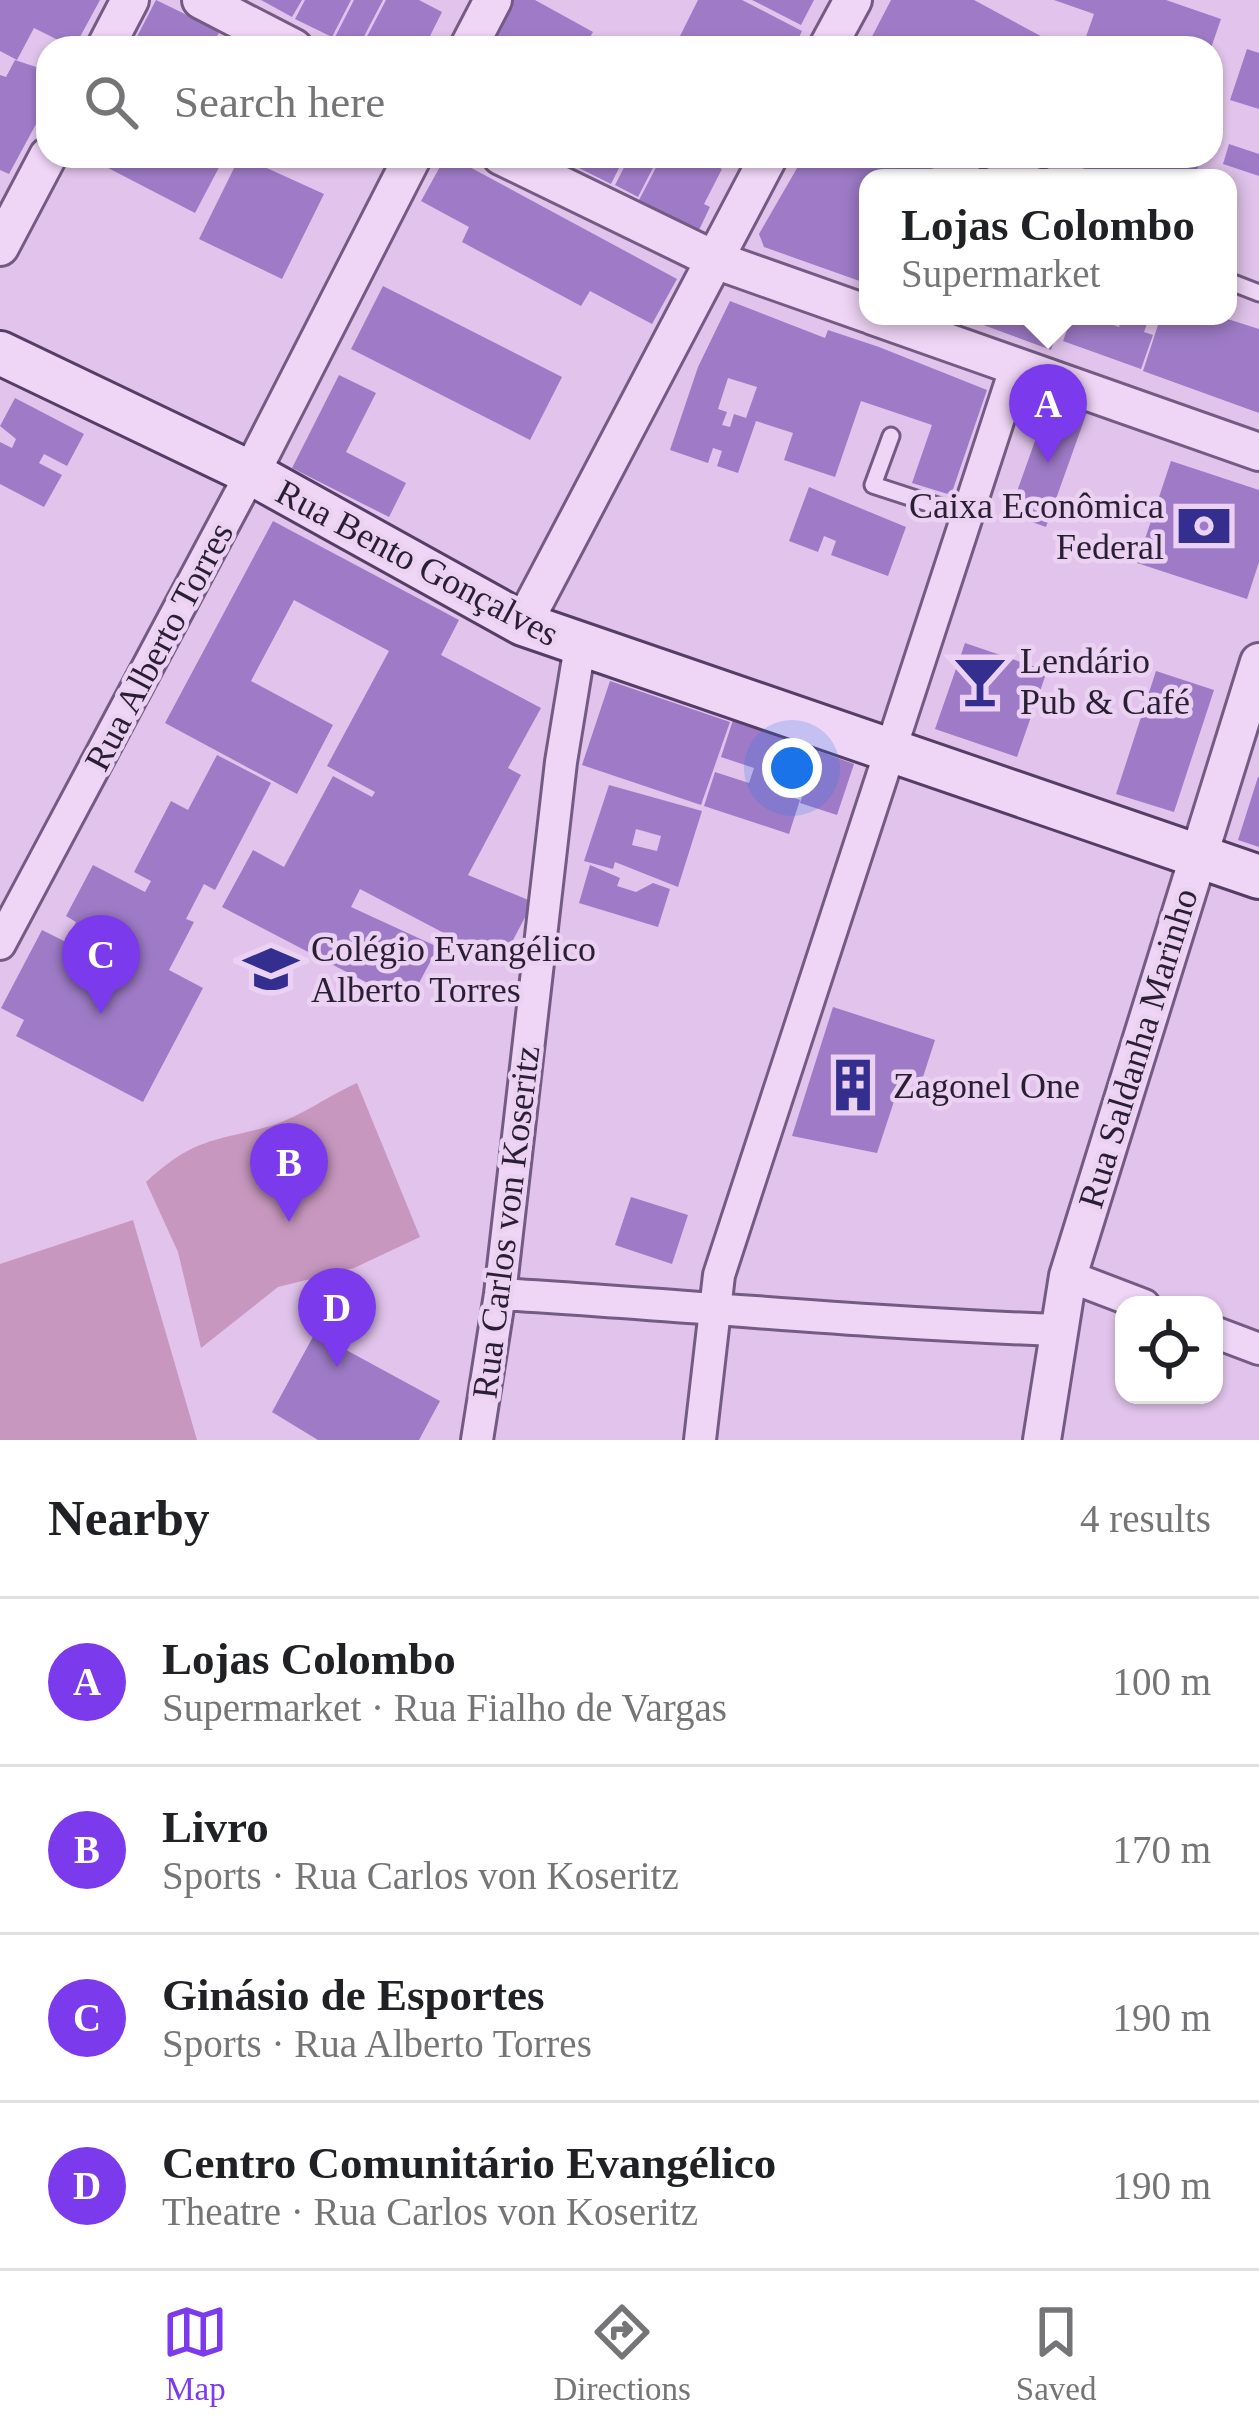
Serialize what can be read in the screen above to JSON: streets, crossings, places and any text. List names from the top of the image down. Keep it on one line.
{"streets":{"main road":["Rua Bento Gonçalves"],"street":["Rua Alberto Torres","Rua Saldanha Marinho","Rua Carlos von Koseritz"]},"crossings":[["Rua Bento Gonçalves","Rua Alberto Torres"],["Rua Bento Gonçalves","Rua Saldanha Marinho"],["Rua Bento Gonçalves","Rua Carlos von Koseritz"]],"places":{"bank":["Caixa Econômica Federal"],"bar":["Lendário Pub & Café"],"school or university":["Colégio Evangélico Alberto Torres"],"building":["Zagonel One"]},"page":{"search":"Search here","popup":["Lojas Colombo","Supermarket"],"pins":["A","C","B","D"],"heading":["Nearby","4 results"],"list":[{"mark":"A","name":"Lojas Colombo","note":"Supermarket · Rua Fialho de Vargas","value":"100 m"},{"mark":"B","name":"Livro","note":"Sports · Rua Carlos von Koseritz","value":"170 m"},{"mark":"C","name":"Ginásio de Esportes","note":"Sports · Rua Alberto Torres","value":"190 m"},{"mark":"D","name":"Centro Comunitário Evangélico","note":"Theatre · Rua Carlos von Koseritz","value":"190 m"}],"nav":["Map","Directions","Saved"]}}
